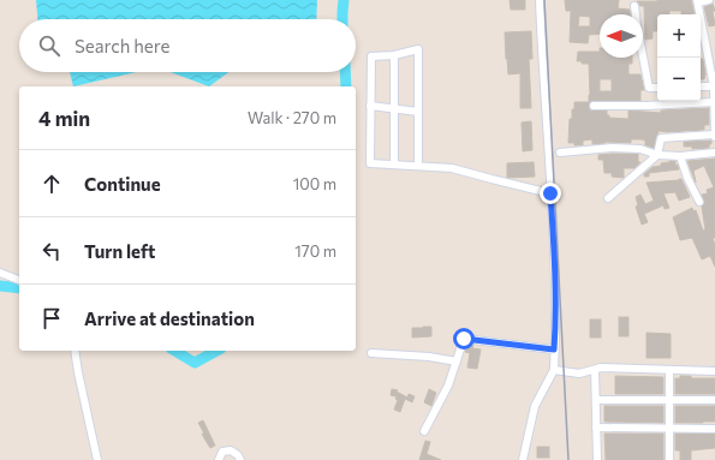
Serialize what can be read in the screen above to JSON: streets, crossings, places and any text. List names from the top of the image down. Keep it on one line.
{"north":"left","page":{"map_buttons":["+","−"],"search":"Search here","heading":["4 min","Walk · 270 m"],"list":[["Continue","100 m"],["Turn left","170 m"],"Arrive at destination"]}}
